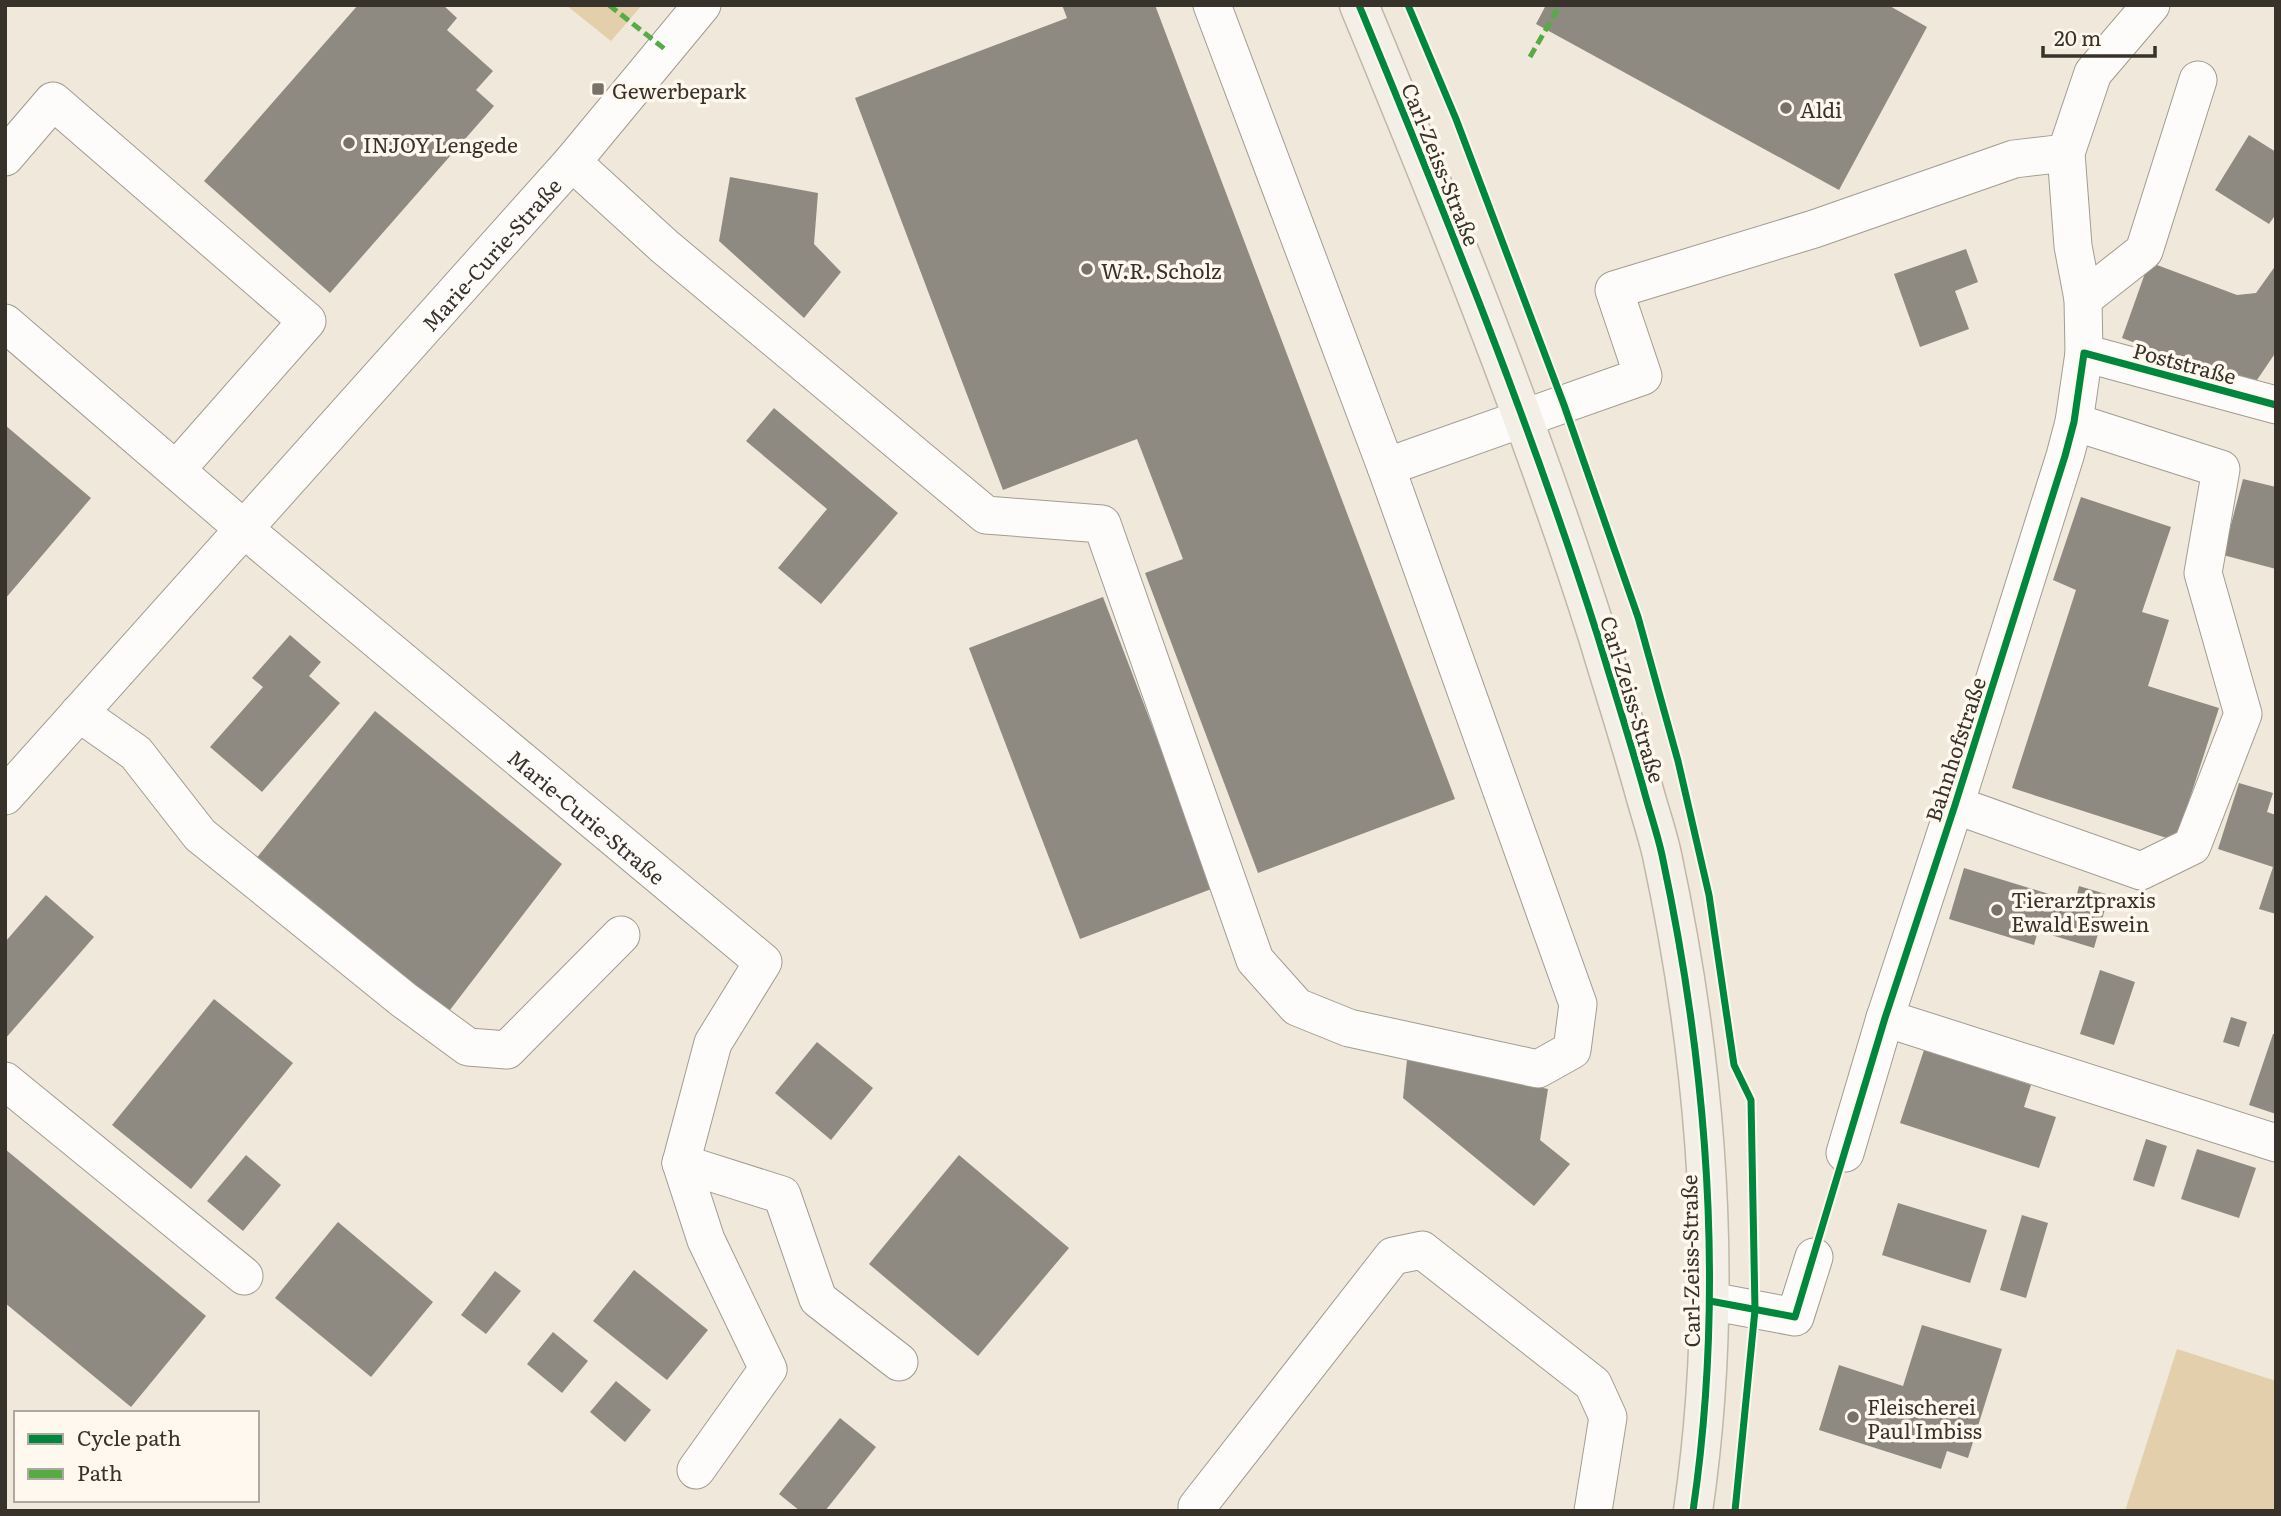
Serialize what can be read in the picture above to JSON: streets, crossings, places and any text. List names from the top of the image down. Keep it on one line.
{"streets":{"main road":["Carl-Zeiss-Straße"],"street":["Marie-Curie-Straße","Poststraße","Bahnhofstraße"]},"crossings":[["Poststraße","Bahnhofstraße"]],"places":{"transit":["Gewerbepark"],"other":["Aldi","INJOY Lengede","W.R. Scholz","Tierarztpraxis Ewald Eswein","Fleischerei Paul Imbiss"]},"legend":["Cycle path","Path"],"scale_bar":"20 m"}
